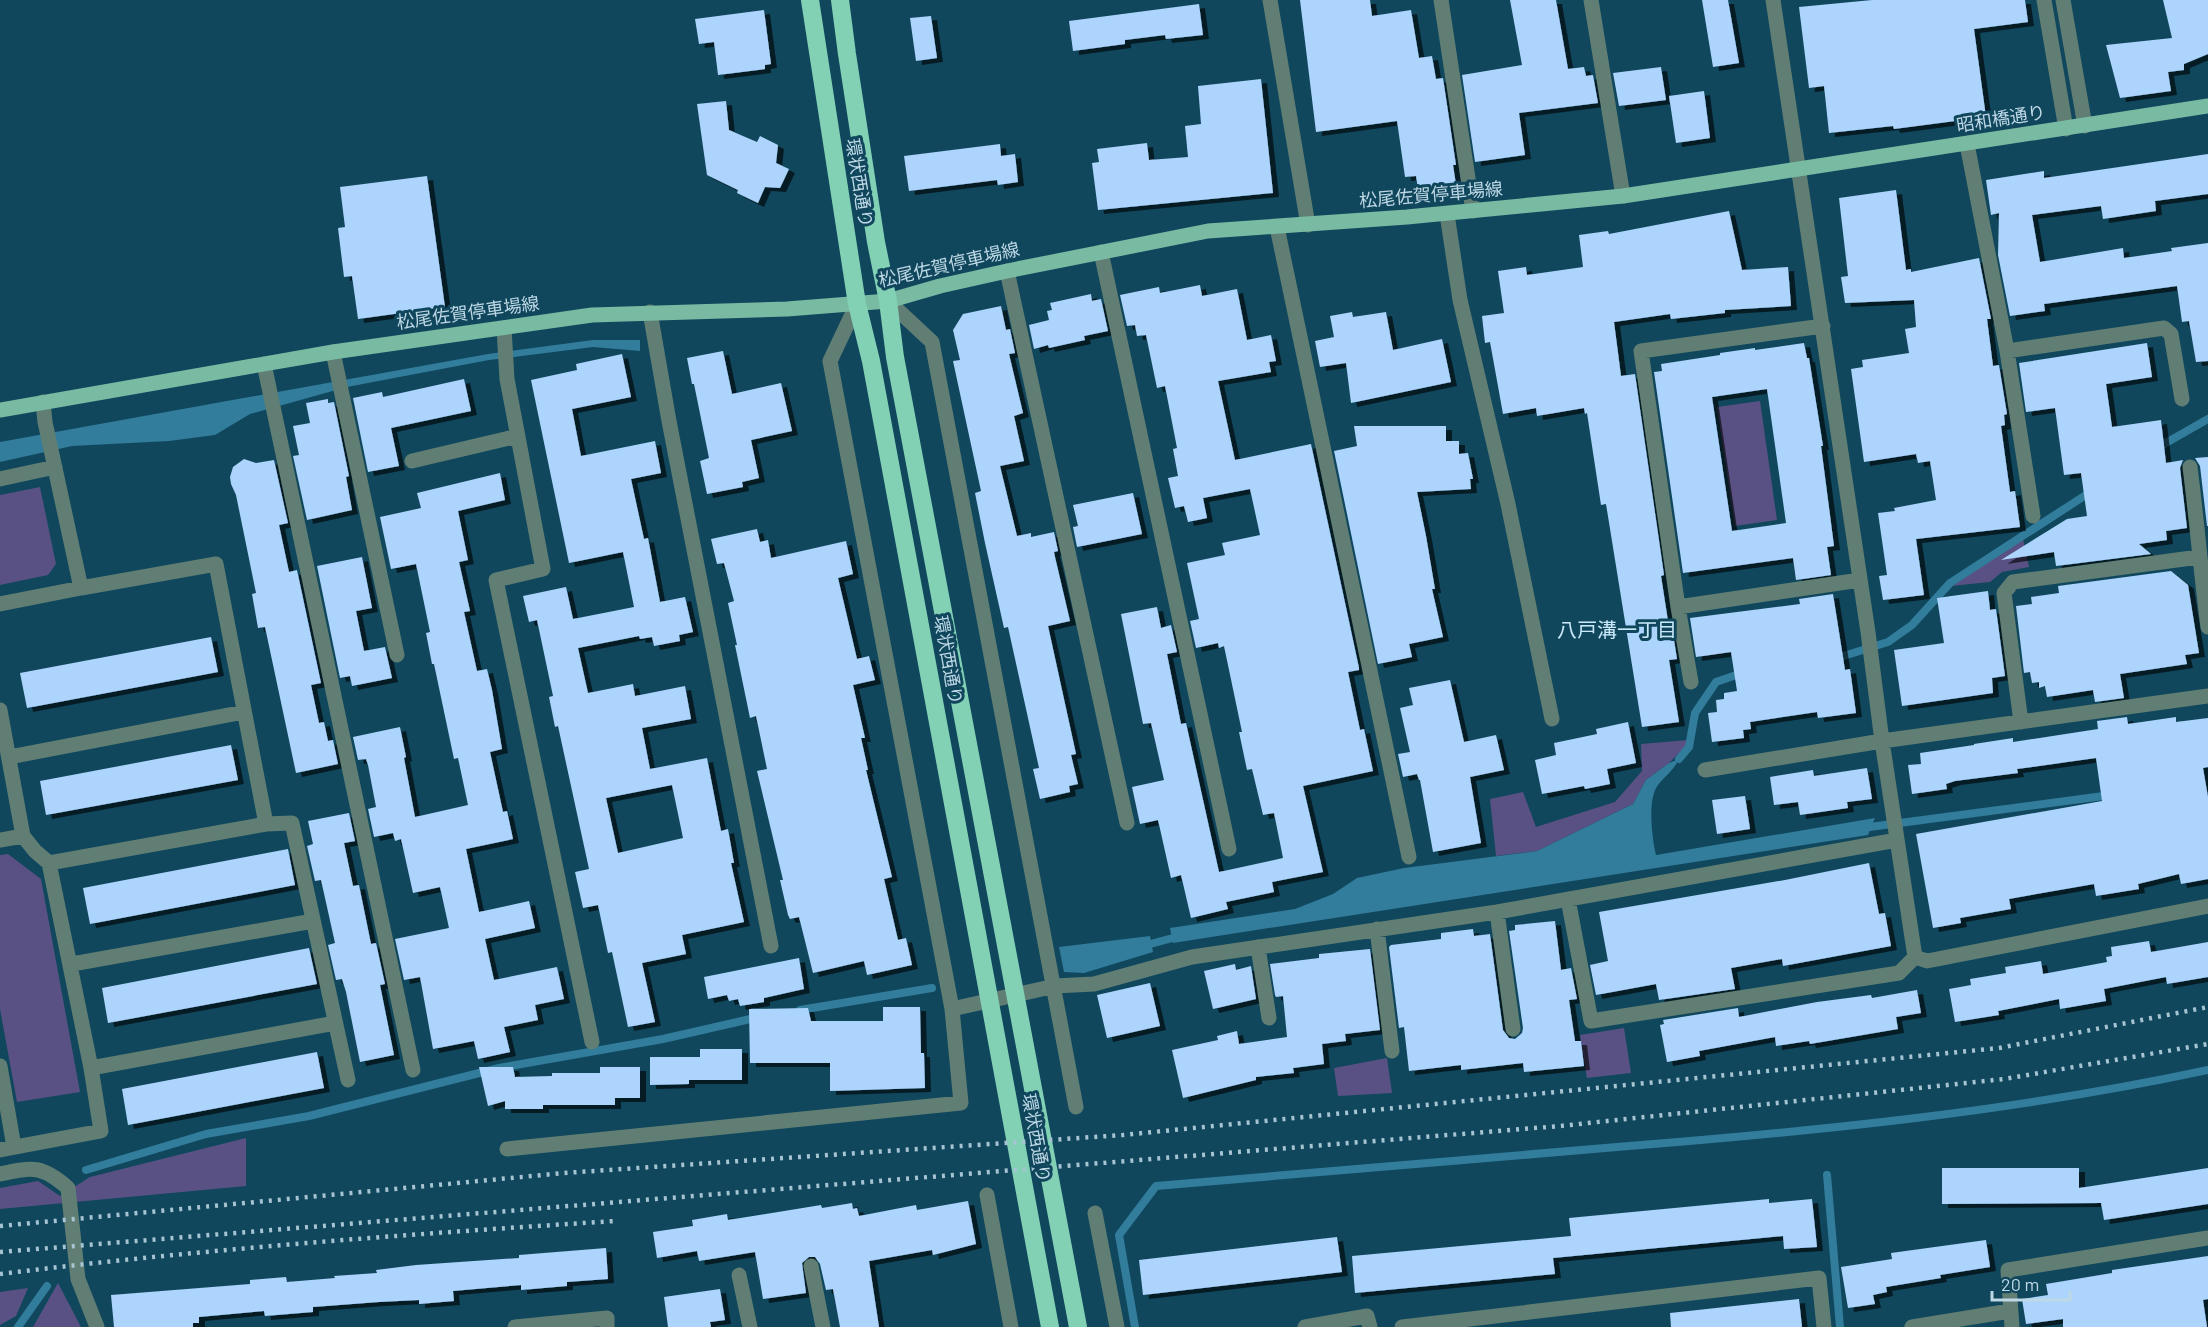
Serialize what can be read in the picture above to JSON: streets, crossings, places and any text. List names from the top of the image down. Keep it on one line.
{"streets":{"highway":["環状西通り"],"main road":["昭和橋通り","松尾佐賀停車場線"]},"crossings":[["昭和橋通り","松尾佐賀停車場線"],["環状西通り","松尾佐賀停車場線"]],"districts":["八戸溝一丁目"],"scale_bar":"20 m"}
